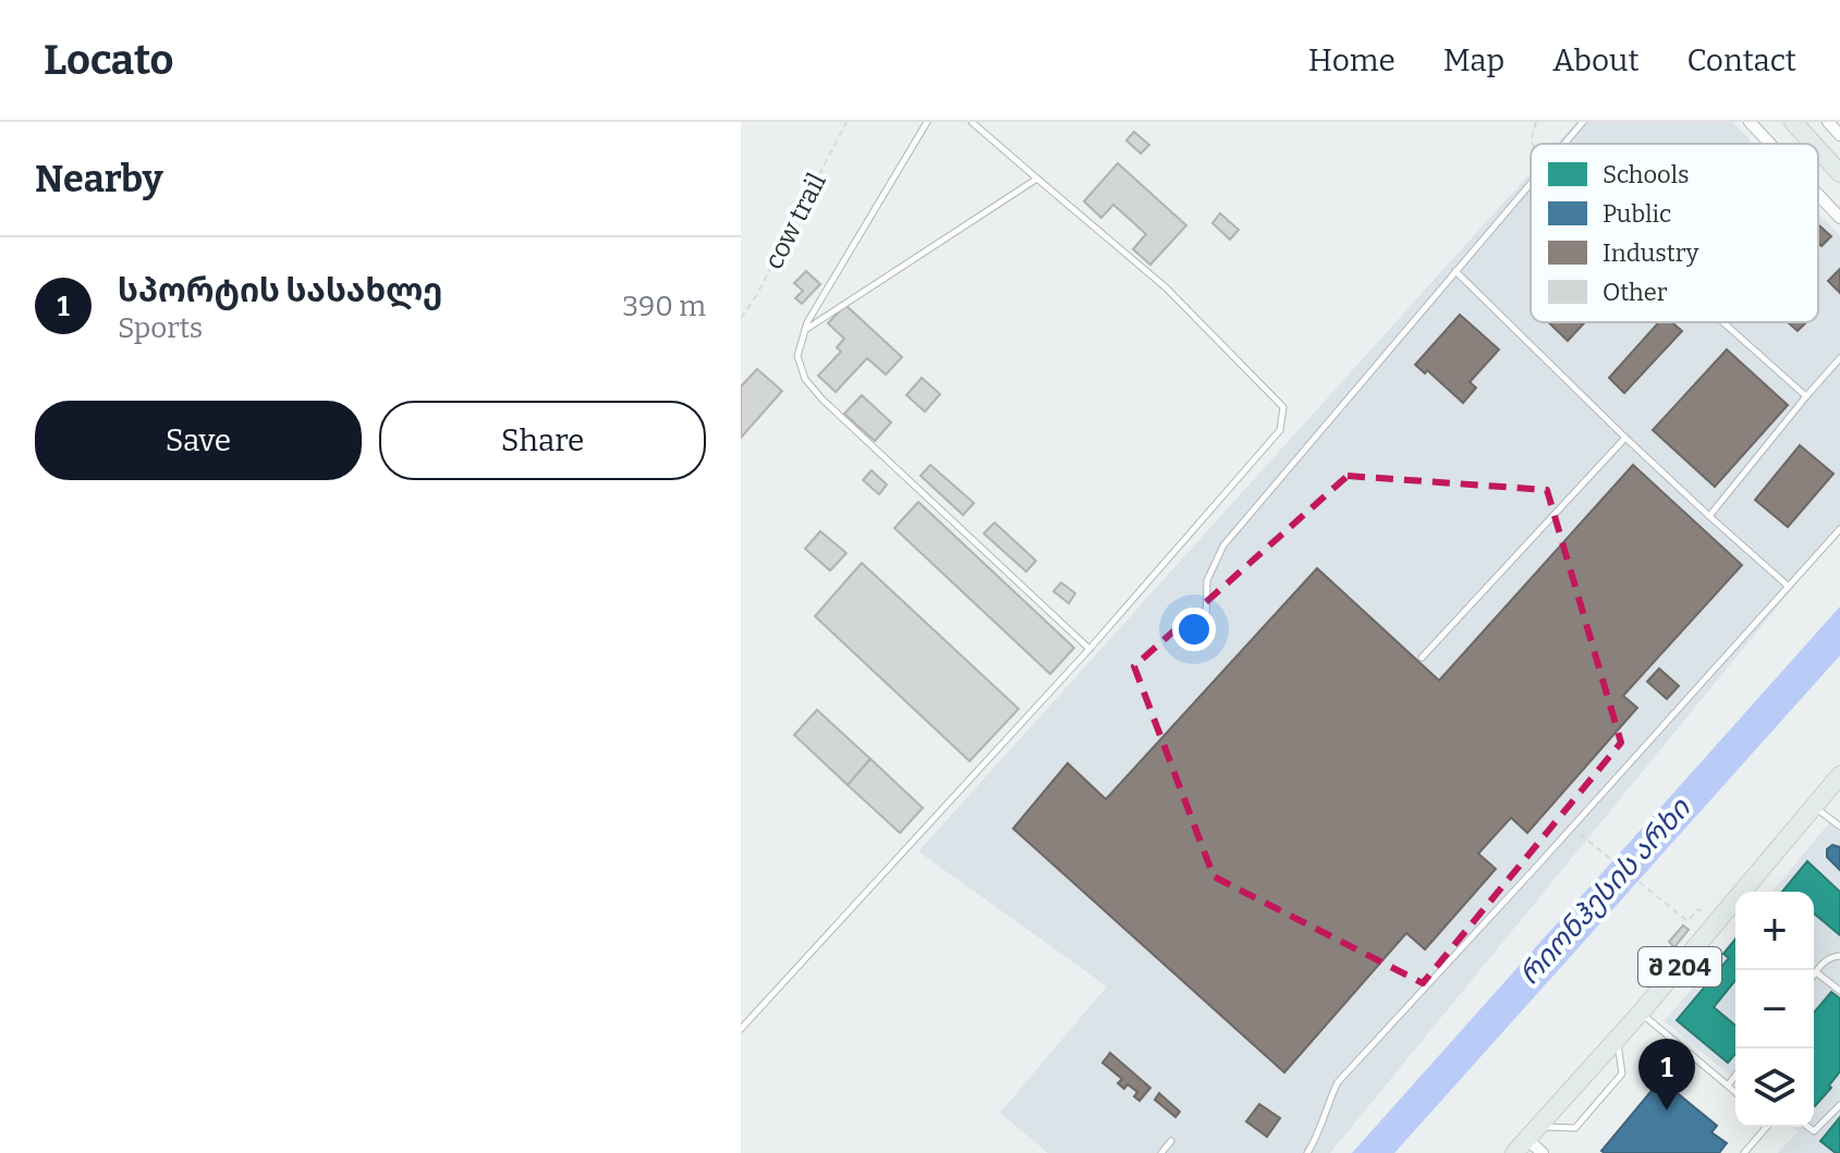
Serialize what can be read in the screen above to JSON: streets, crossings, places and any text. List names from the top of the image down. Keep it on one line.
{"streets":{"main road":["შ 204"],"path":["cow trail"]},"water":["რიონჰესის არხი"],"legend":["Schools","Public","Industry","Other"],"page":{"header":"Locato","nav":["Home","Map","About","Contact"],"heading":"Nearby","list":[{"mark":"1","name":"სპორტის სასახლე","note":"Sports","value":"390 m"}],"buttons":["Save","Share"],"map_buttons":["+","−"],"pins":"1"}}
